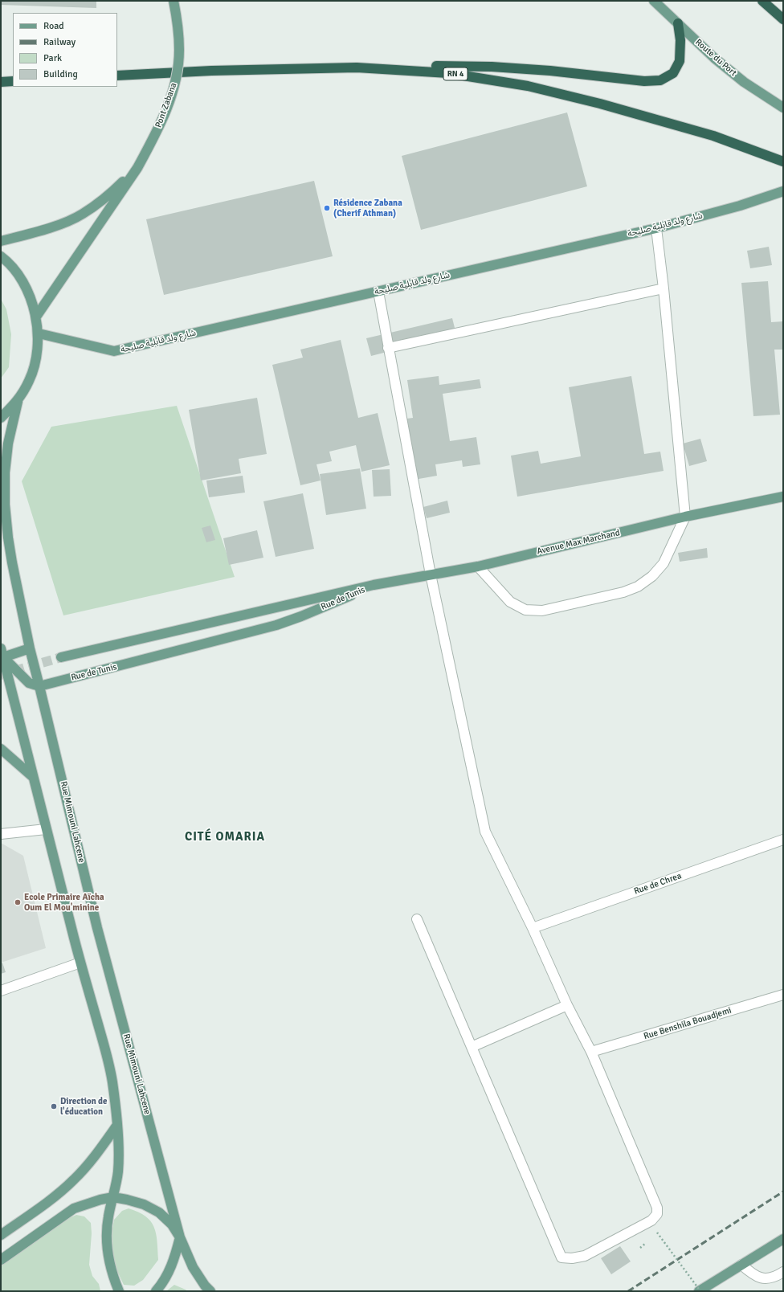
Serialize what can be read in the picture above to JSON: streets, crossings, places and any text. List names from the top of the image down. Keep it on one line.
{"streets":{"highway":["RN 4"],"main road":["Route du Port","Pont Zabana","شارع ولد قابلية صليحة","Avenue Max Marchand","Rue de Tunis","Rue Mimouni Lahcene"],"street":["Rue de Chrea","Rue Benshila Bouadjemi"]},"crossings":[["Avenue Max Marchand","Rue de Tunis"],["Rue de Tunis","Rue Mimouni Lahcene"]],"districts":["CITÉ OMARIA"],"places":["Résidence Zabana (Cherif Athman)","Ecole Primaire Aïcha Oum El Mou'minine","Direction de l'éducation"],"legend":["Road","Railway","Park","Building"]}
